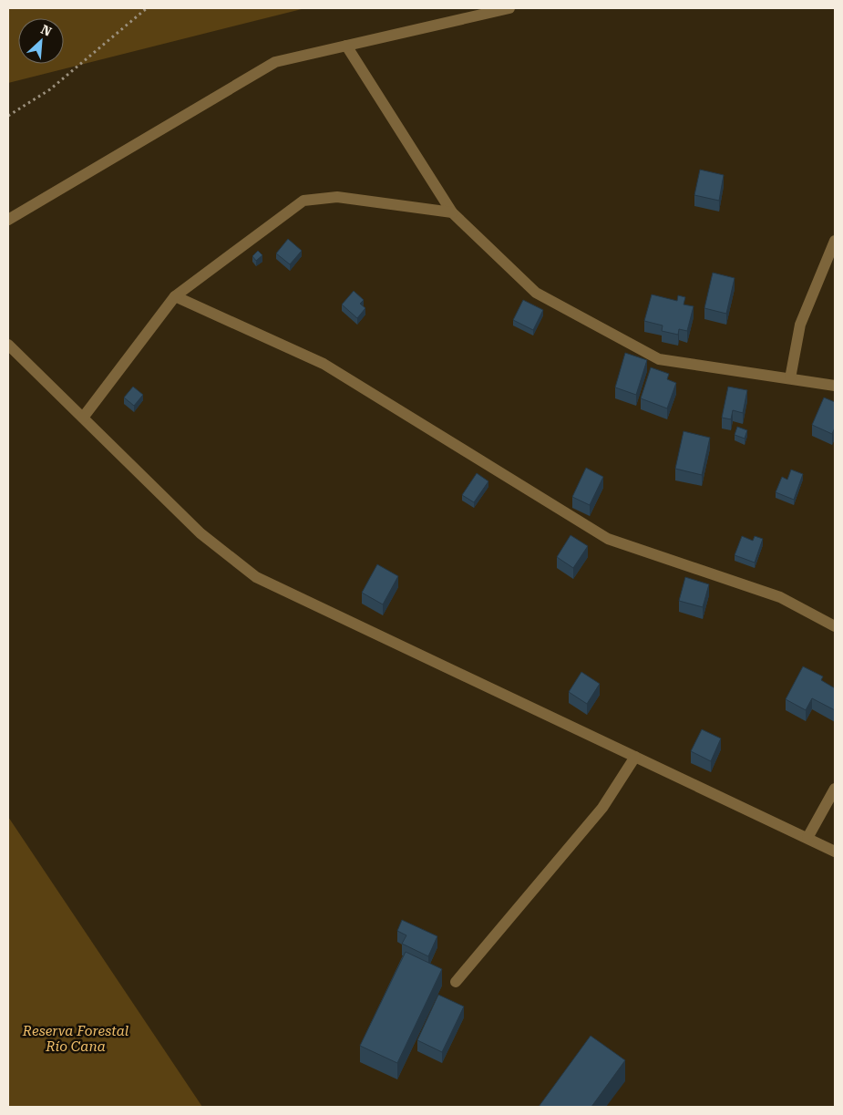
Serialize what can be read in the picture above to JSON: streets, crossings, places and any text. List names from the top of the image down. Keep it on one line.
{"parks":["Reserva Forestal Río Cana"],"north":"top right"}
